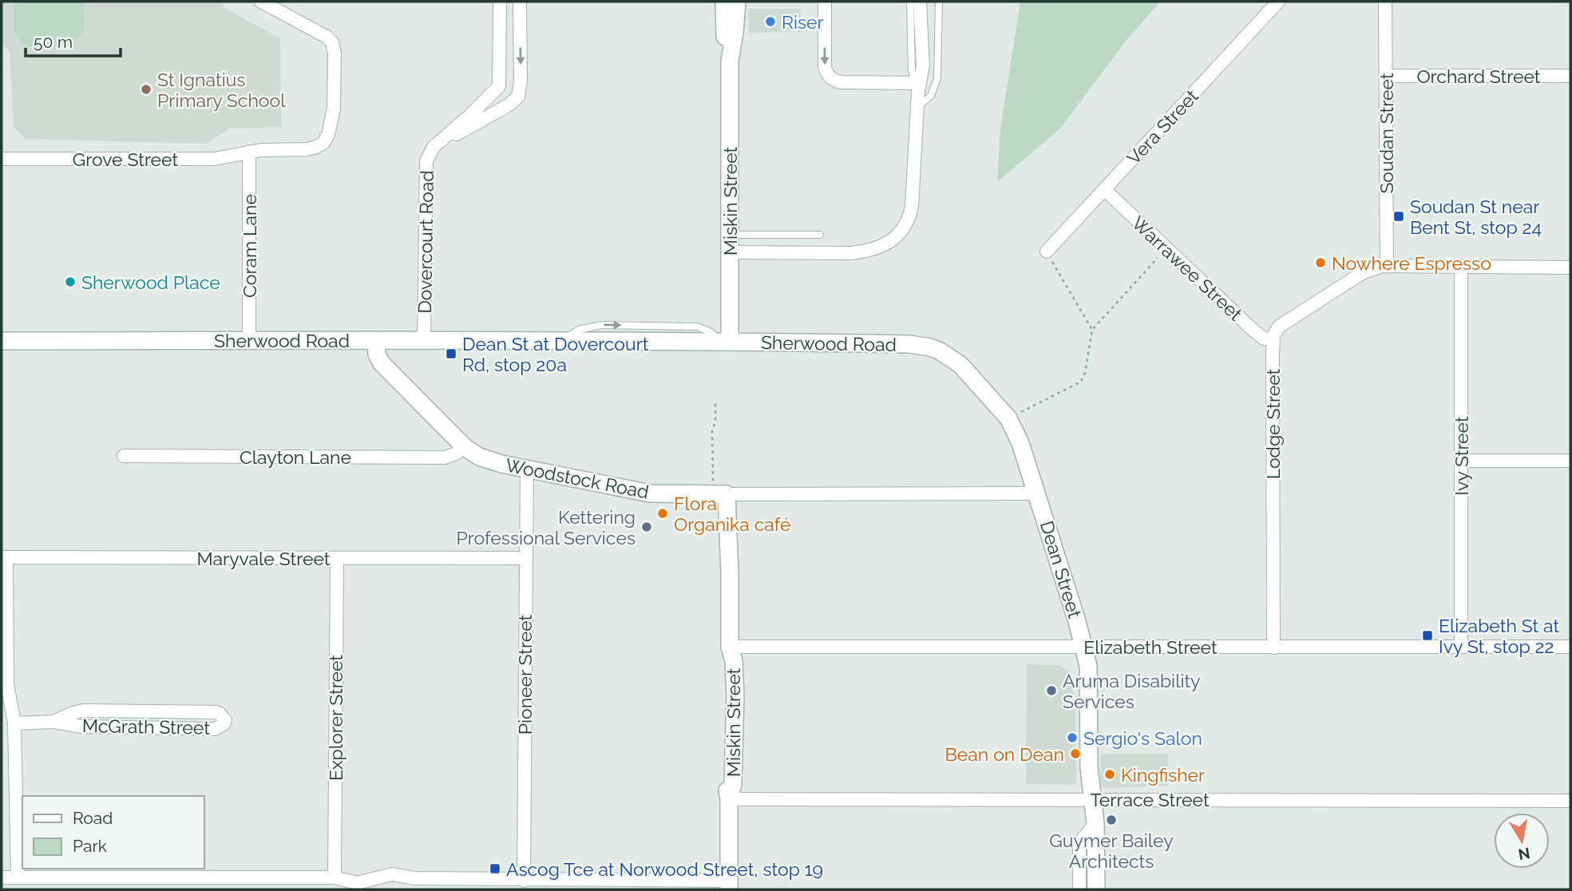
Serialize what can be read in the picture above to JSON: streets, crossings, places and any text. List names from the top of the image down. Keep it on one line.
{"streets":{"street":["Orchard Street","Vera Street","Soudan Street","Grove Street","Miskin Street","Dovercourt Road","Coram Lane","Warrawee Street","Sherwood Road","Lodge Street","Ivy Street","Clayton Lane","Woodstock Road","Maryvale Street","Dean Street","Elizabeth Street","Pioneer Street","Explorer Street","McGrath Street","Terrace Street"]},"crossings":[["Orchard Street","Soudan Street"],["Vera Street","Warrawee Street"],["Grove Street","Coram Lane"],["Miskin Street","Sherwood Road"],["Miskin Street","Woodstock Road"],["Miskin Street","Elizabeth Street"],["Miskin Street","Terrace Street"],["Dovercourt Road","Sherwood Road"],["Coram Lane","Sherwood Road"],["Warrawee Street","Lodge Street"],["Sherwood Road","Woodstock Road"],["Sherwood Road","Dean Street"],["Lodge Street","Elizabeth Street"],["Ivy Street","Elizabeth Street"],["Clayton Lane","Woodstock Road"],["Woodstock Road","Dean Street"],["Woodstock Road","Pioneer Street"],["Maryvale Street","Pioneer Street"],["Maryvale Street","Explorer Street"],["Dean Street","Elizabeth Street"],["Dean Street","Terrace Street"]],"places":{"other":["Riser","St Ignatius Primary School","Nowhere Espresso","Sherwood Place","Flora Organika café","Kettering Professional Services","Aruma Disability Services","Sergio's Salon","Bean on Dean","Kingfisher","Guymer Bailey Architects"],"transit":["Soudan St near Bent St, stop 24","Dean St at Dovercourt Rd, stop 20a","Elizabeth St at Ivy St, stop 22","Ascog Tce at Norwood Street, stop 19"]},"legend":["Road","Park"],"scale_bar":"50 m","north":"bottom"}
